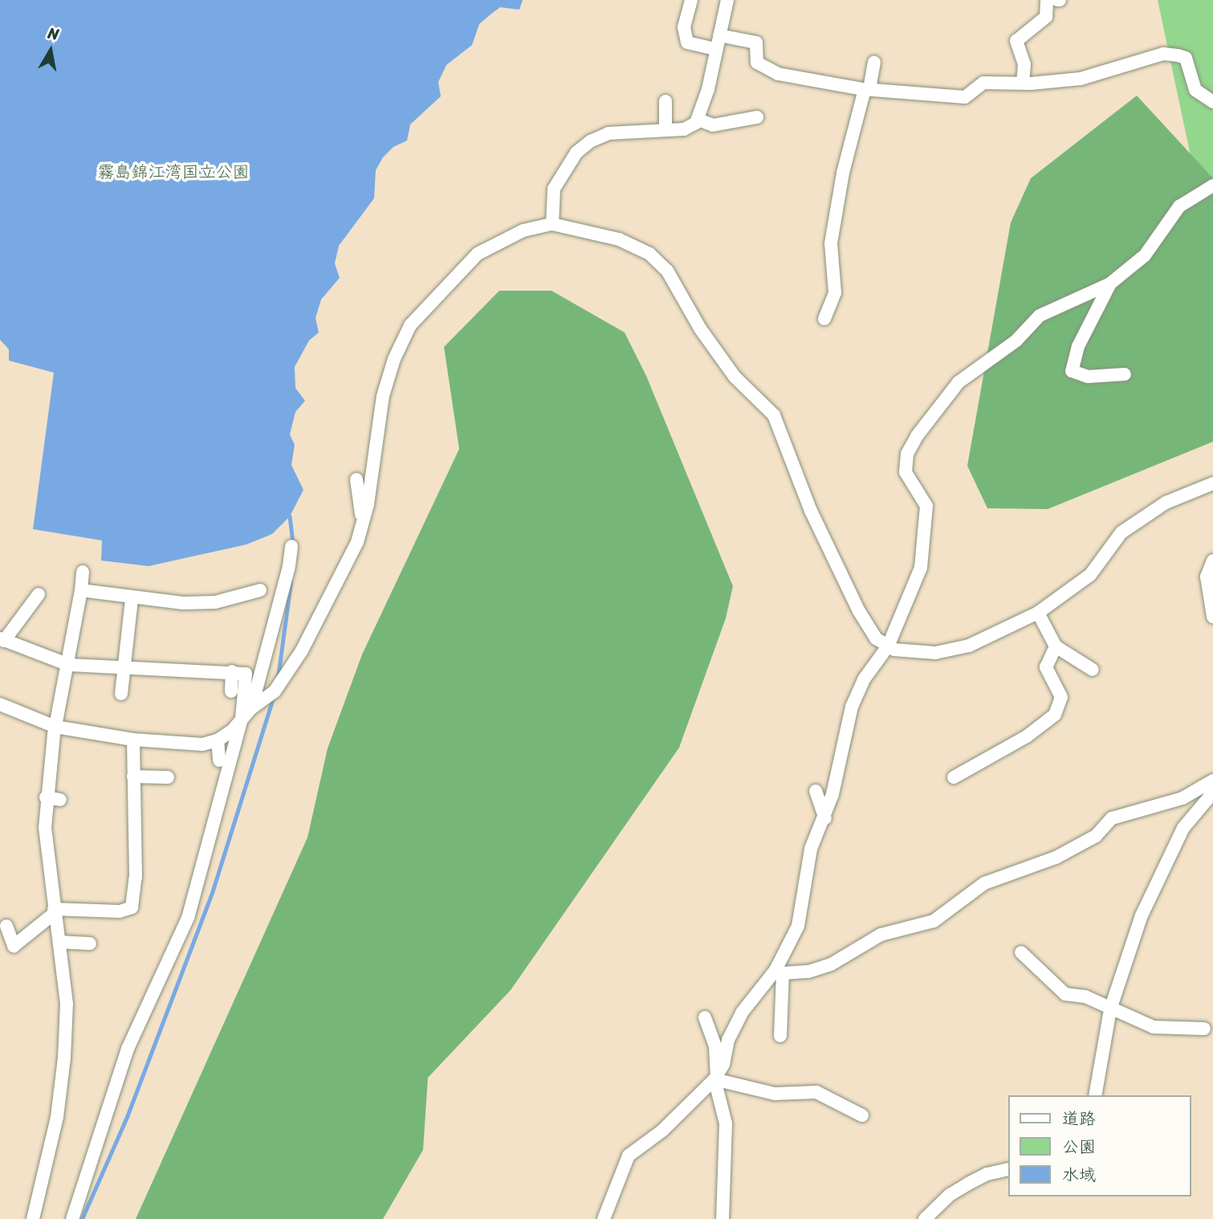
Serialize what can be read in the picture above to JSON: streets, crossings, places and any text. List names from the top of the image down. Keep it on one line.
{"parks":["霧島錦江湾国立公園"],"legend":["道路","公園","水域"],"north":"top"}
